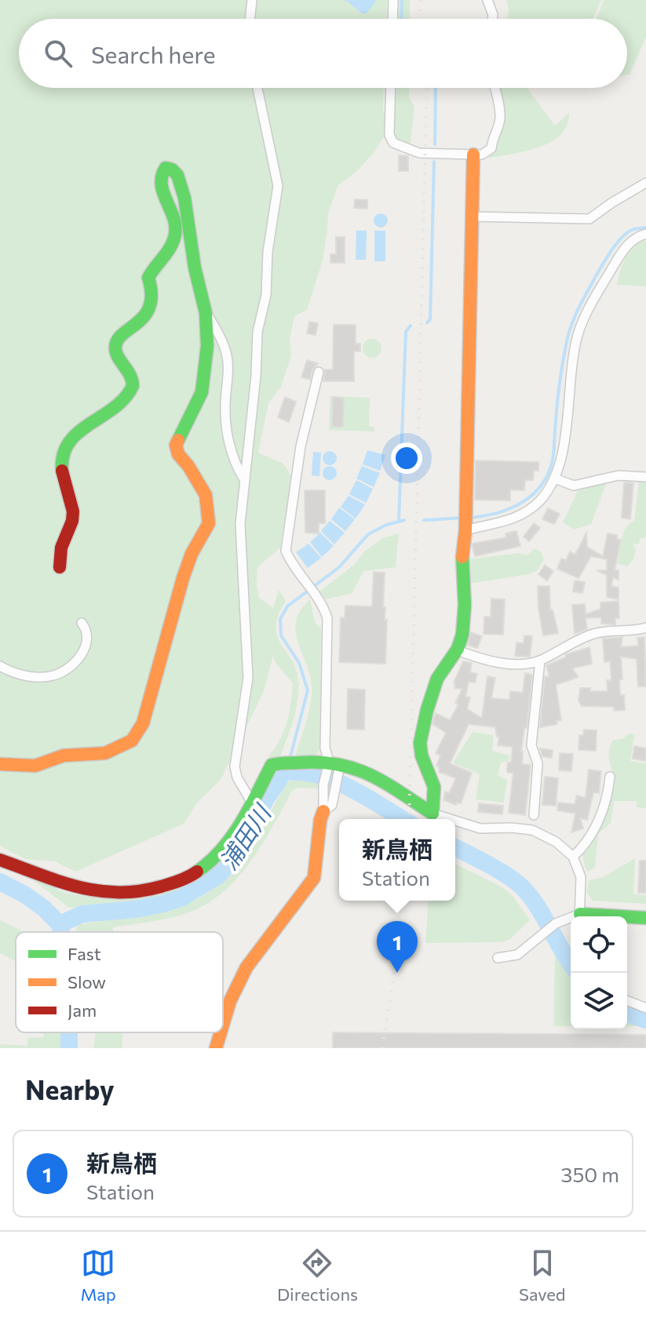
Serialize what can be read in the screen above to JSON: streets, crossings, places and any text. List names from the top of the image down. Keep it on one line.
{"water":["浦田川"],"legend":["Fast","Slow","Jam"],"page":{"search":"Search here","popup":["新鳥栖","Station"],"pins":"1","heading":"Nearby","list":[{"mark":"1","name":"新鳥栖","note":"Station","value":"350 m"}],"nav":["Map","Directions","Saved"]}}
